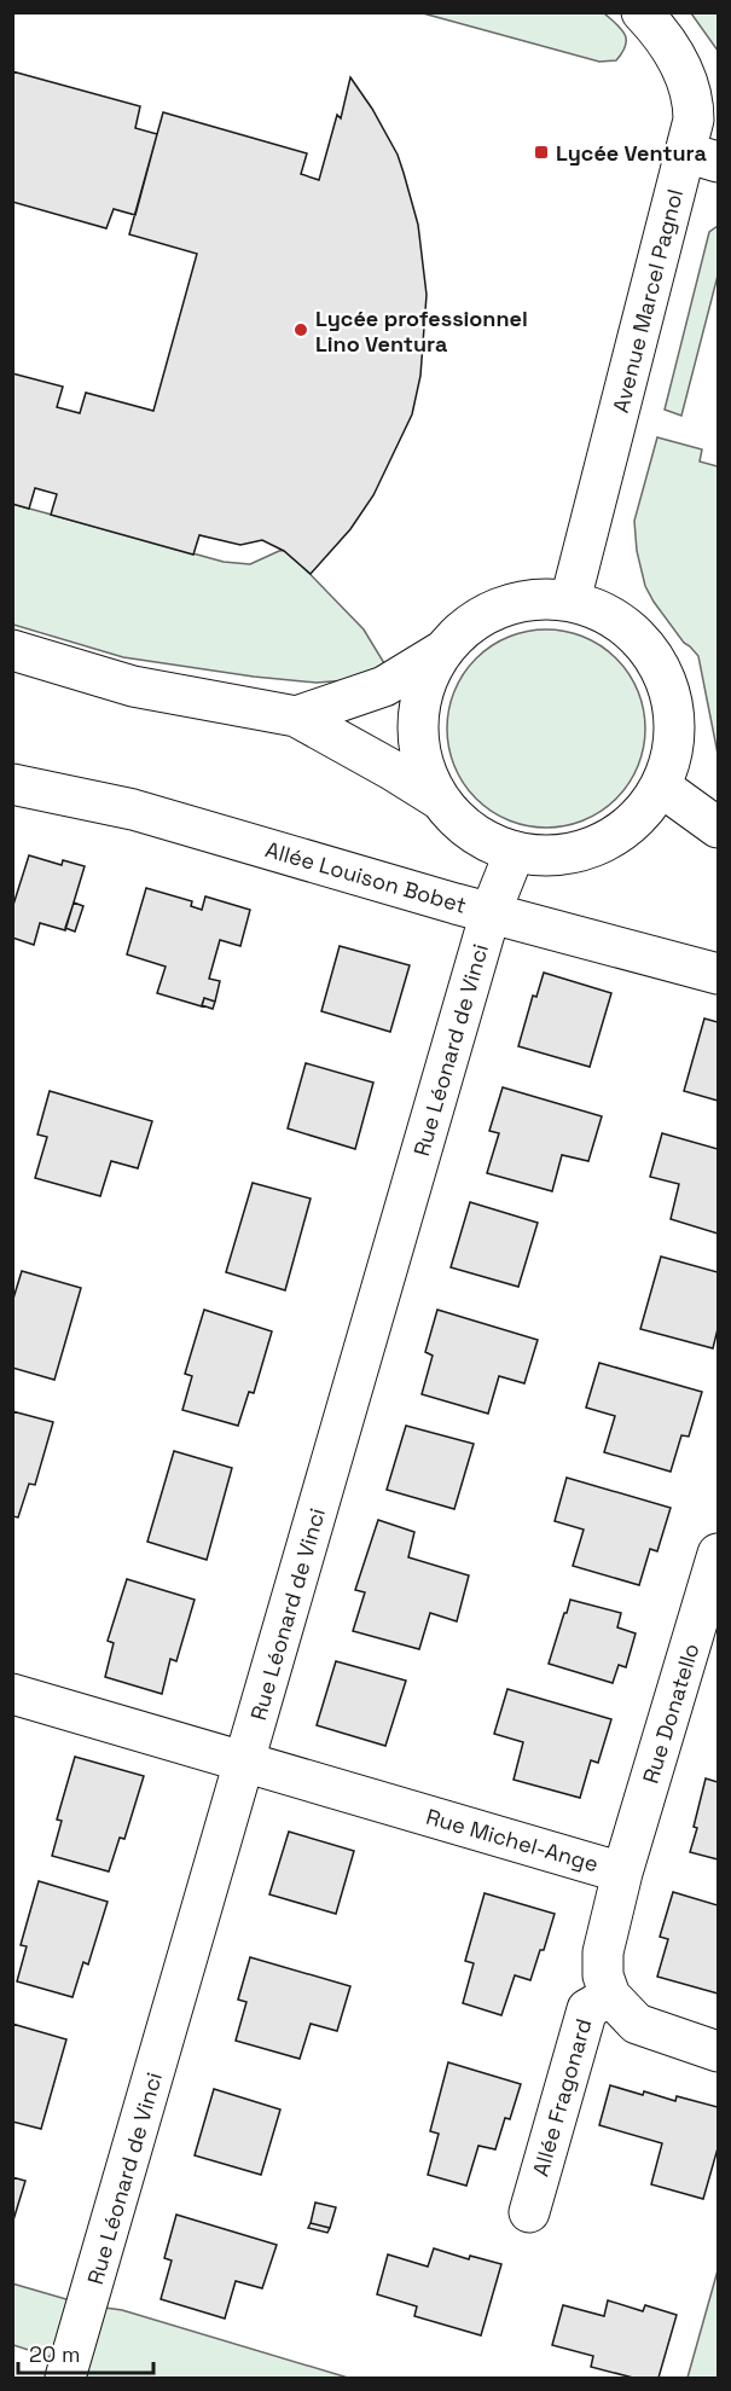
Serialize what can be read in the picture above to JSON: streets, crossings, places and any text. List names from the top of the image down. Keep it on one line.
{"streets":{"street":["Avenue Marcel Pagnol","Allée Louison Bobet","Rue Léonard de Vinci","Rue Donatello","Rue Michel-Ange","Allée Fragonard"]},"crossings":[["Avenue Marcel Pagnol","Rue Léonard de Vinci"],["Allée Louison Bobet","Rue Léonard de Vinci"],["Rue Léonard de Vinci","Rue Michel-Ange"],["Rue Donatello","Rue Michel-Ange"],["Rue Michel-Ange","Allée Fragonard"]],"places":{"transit":["Lycée Ventura"],"other":["Lycée professionnel Lino Ventura"]},"scale_bar":"20 m"}
